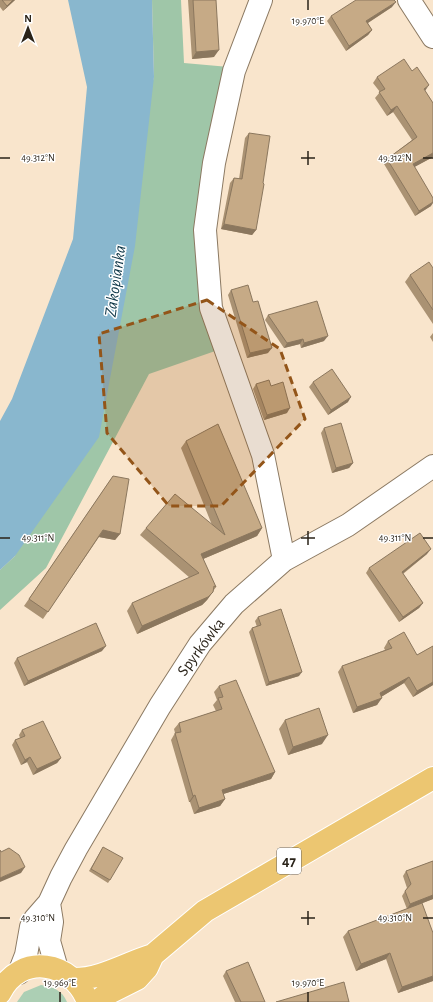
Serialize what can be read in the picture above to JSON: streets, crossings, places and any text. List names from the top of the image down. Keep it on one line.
{"streets":{"main road":["47"],"street":["Spyrkówka"]},"crossings":[["Spyrkówka","47"]],"water":["Zakopianka"],"north":"top","coordinates":["19.970°E","49.312°N","49.311°N","49.310°N","19.969°E"]}
